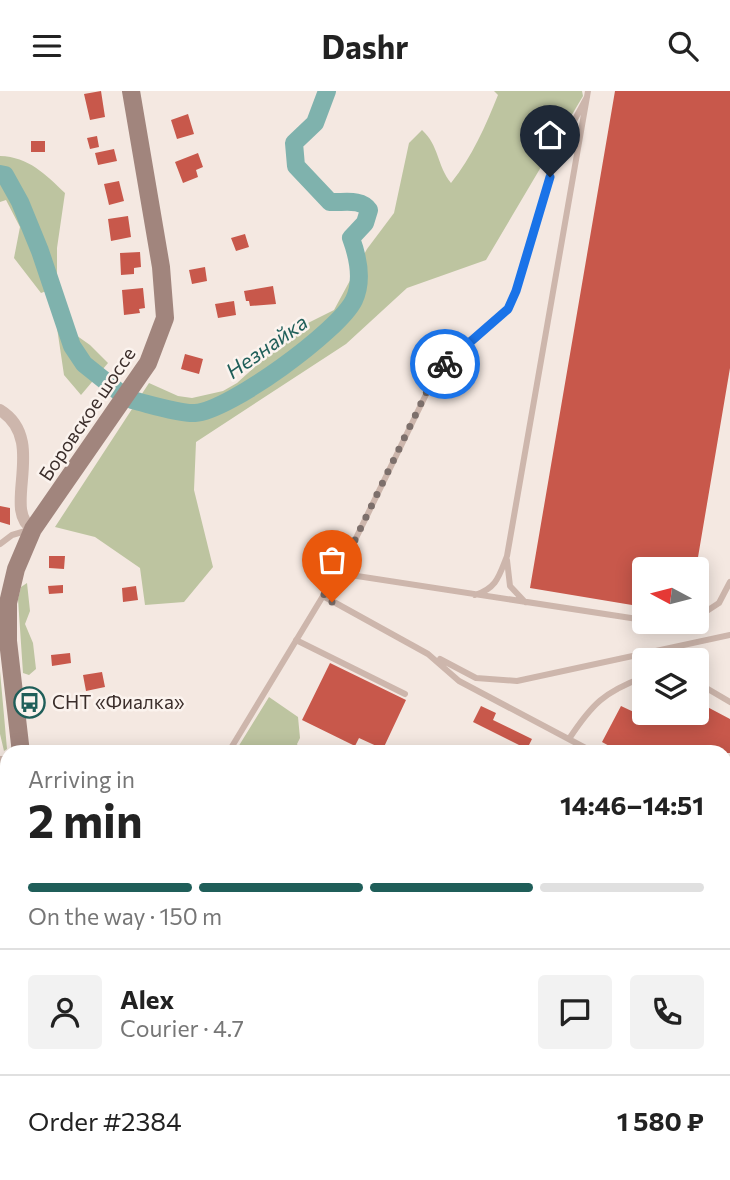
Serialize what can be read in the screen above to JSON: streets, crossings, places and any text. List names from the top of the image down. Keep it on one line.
{"streets":{"main road":["Боровское шоссе"]},"water":["Незнайка"],"places":{"bus stop":["СНТ «Фиалка»"]},"north":"left","page":{"header":"Dashr","heading":["2 min","Arriving in","14:46–14:51"],"panel":["Alex","Courier · 4.7","Order #2384","1 580 ₽"],"bar":"On the way · 150 m"}}
